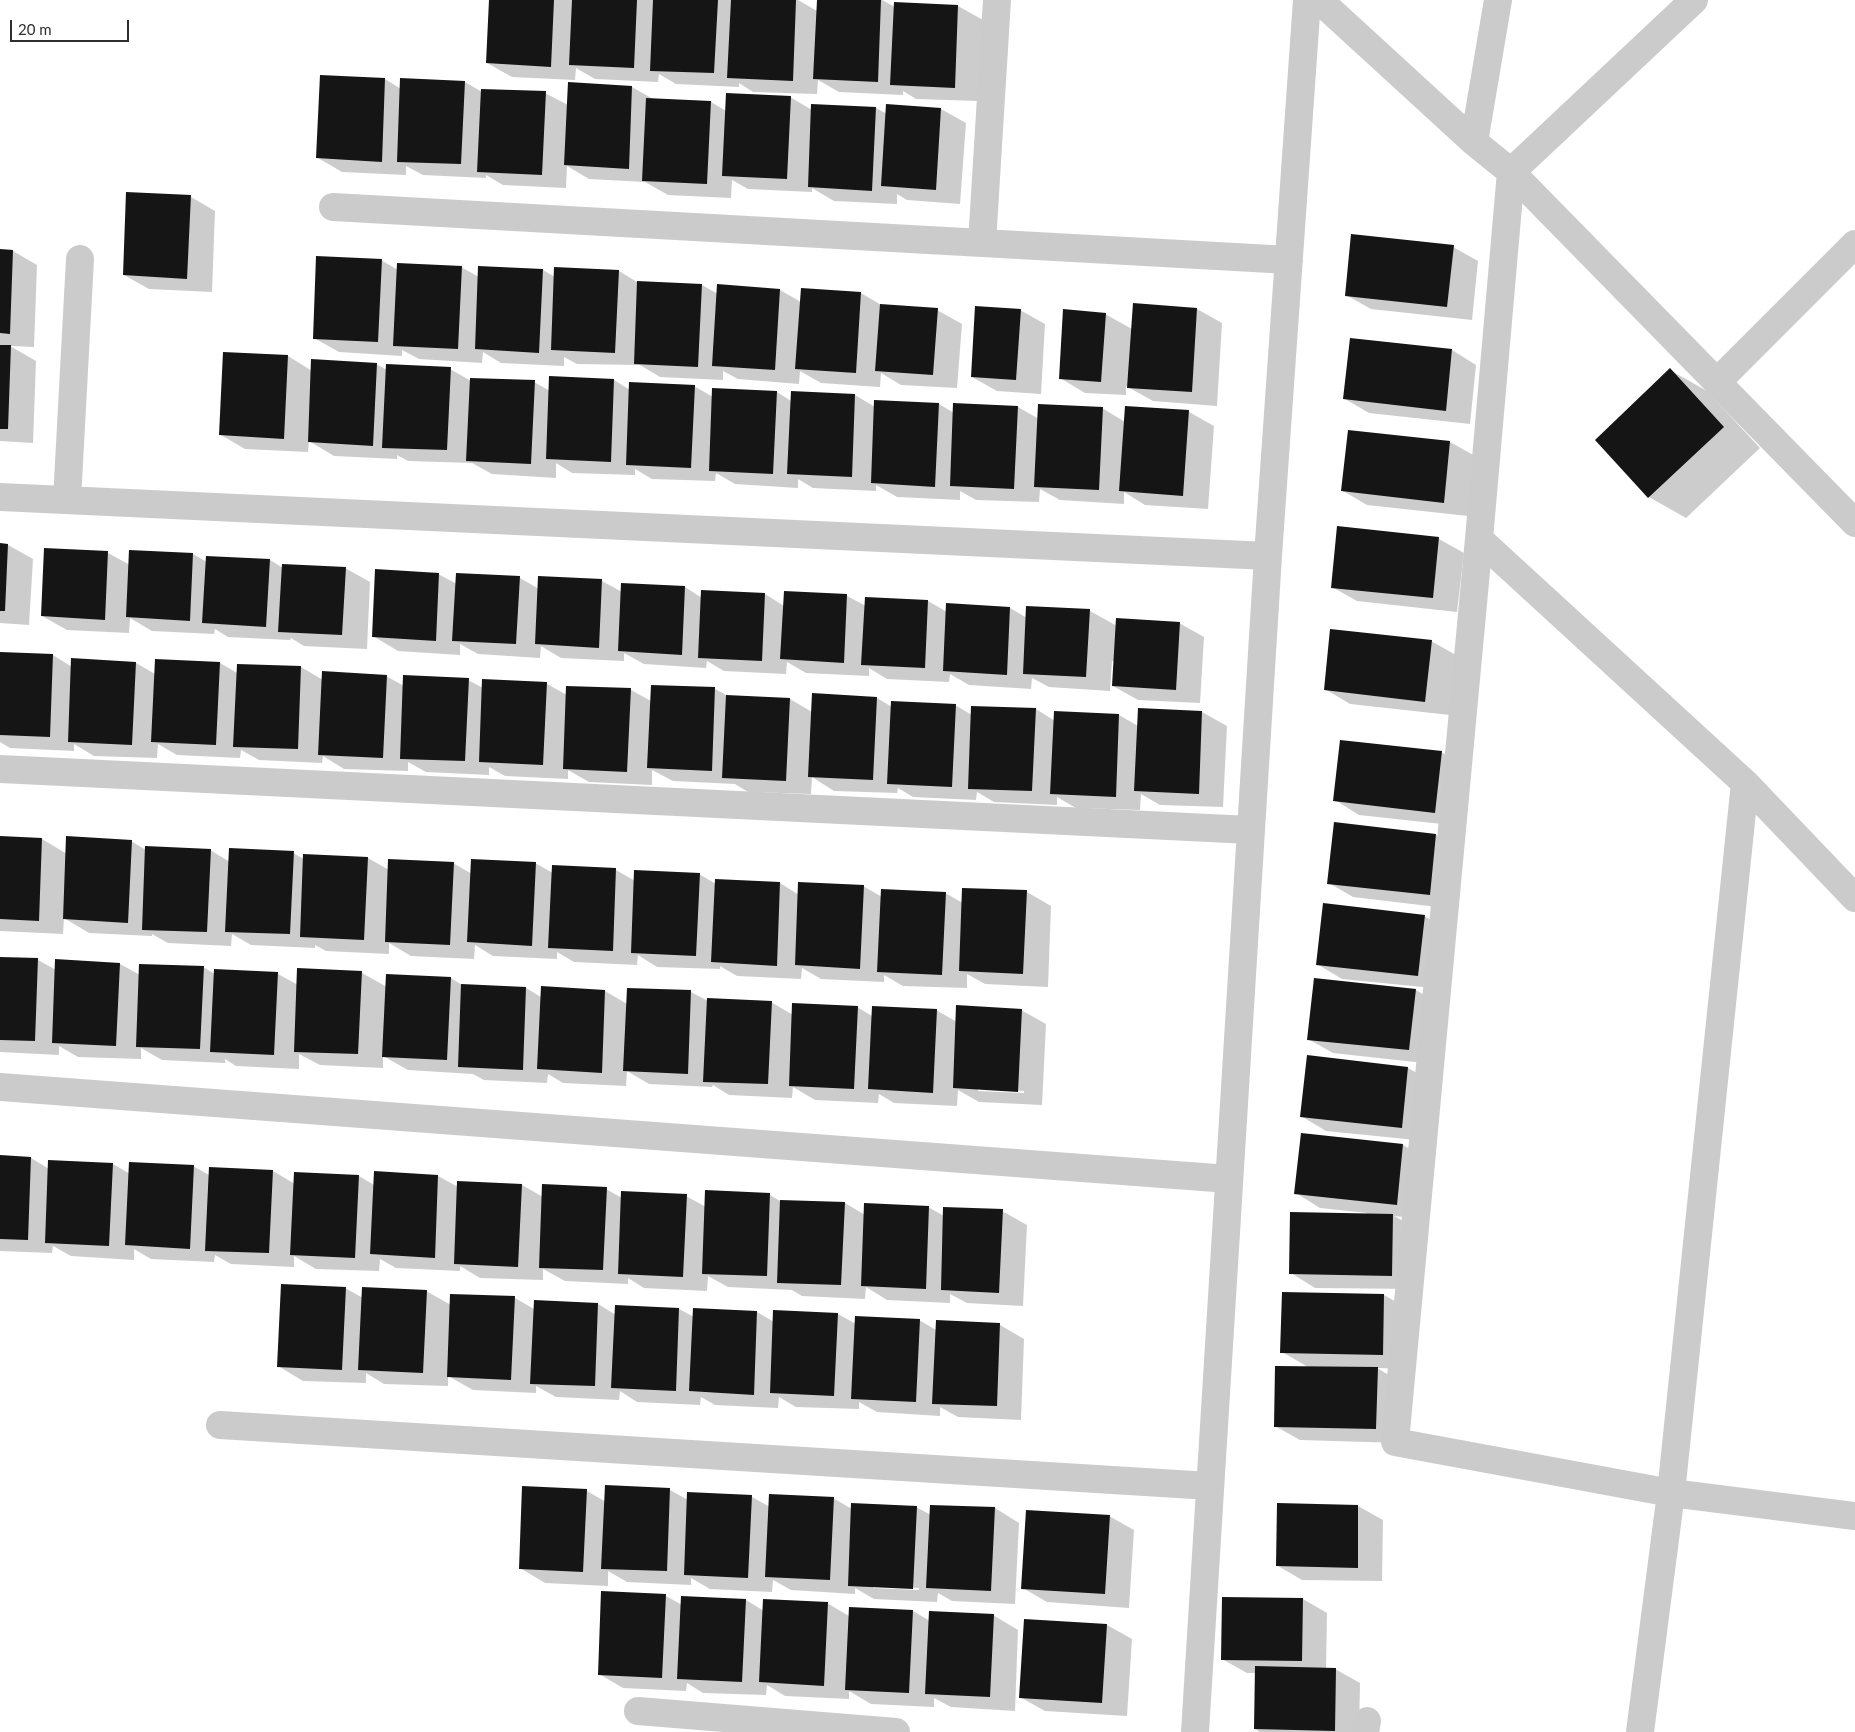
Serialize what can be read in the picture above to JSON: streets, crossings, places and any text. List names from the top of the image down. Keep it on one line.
{"scale_bar":"20 m"}
